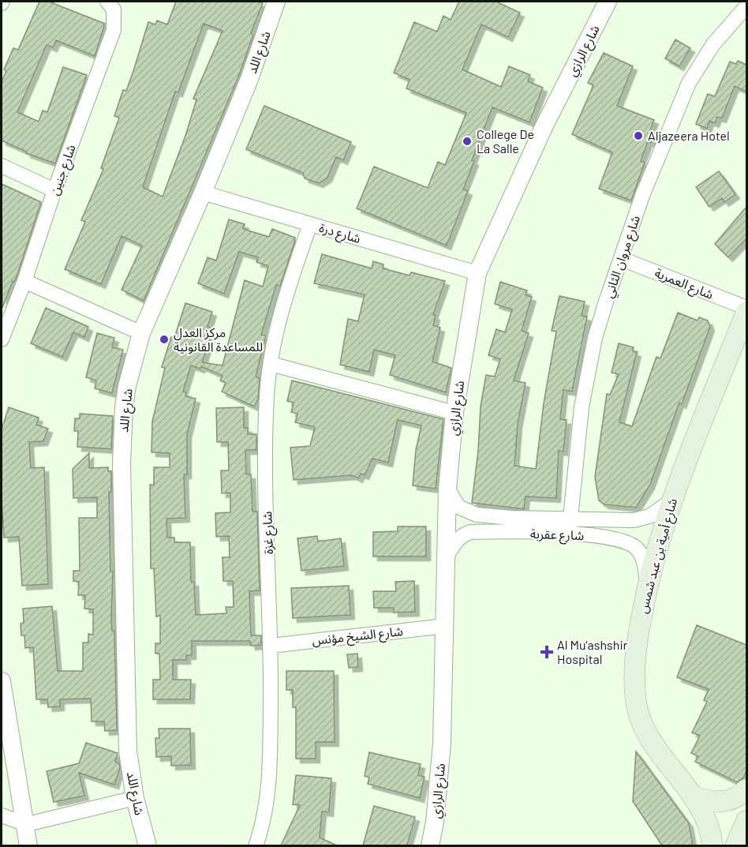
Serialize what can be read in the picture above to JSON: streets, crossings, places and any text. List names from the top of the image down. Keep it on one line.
{"streets":{"main road":["شارع أمية بن عبد شمس"],"street":["شارع الرازي","شارع اللد","شارع جنين","شارع درة","شارع مروان الثاني","شارع العمرية","شارع غزة","شارع عقربة","شارع الشيخ مؤنس"]},"crossings":[["شارع الرازي","شارع درة"],["شارع الرازي","شارع عقربة"],["شارع الرازي","شارع الشيخ مؤنس"],["شارع اللد","شارع درة"],["شارع درة","شارع غزة"],["شارع مروان الثاني","شارع العمرية"],["شارع مروان الثاني","شارع عقربة"],["شارع العمرية","شارع أمية بن عبد شمس"],["شارع غزة","شارع الشيخ مؤنس"],["شارع عقربة","شارع أمية بن عبد شمس"]],"places":{"other":["Aljazeera Hotel","College De La Salle","مركز العدل للمساعدة القانونية"],"health":["Al Mu'ashshir Hospital"]}}
